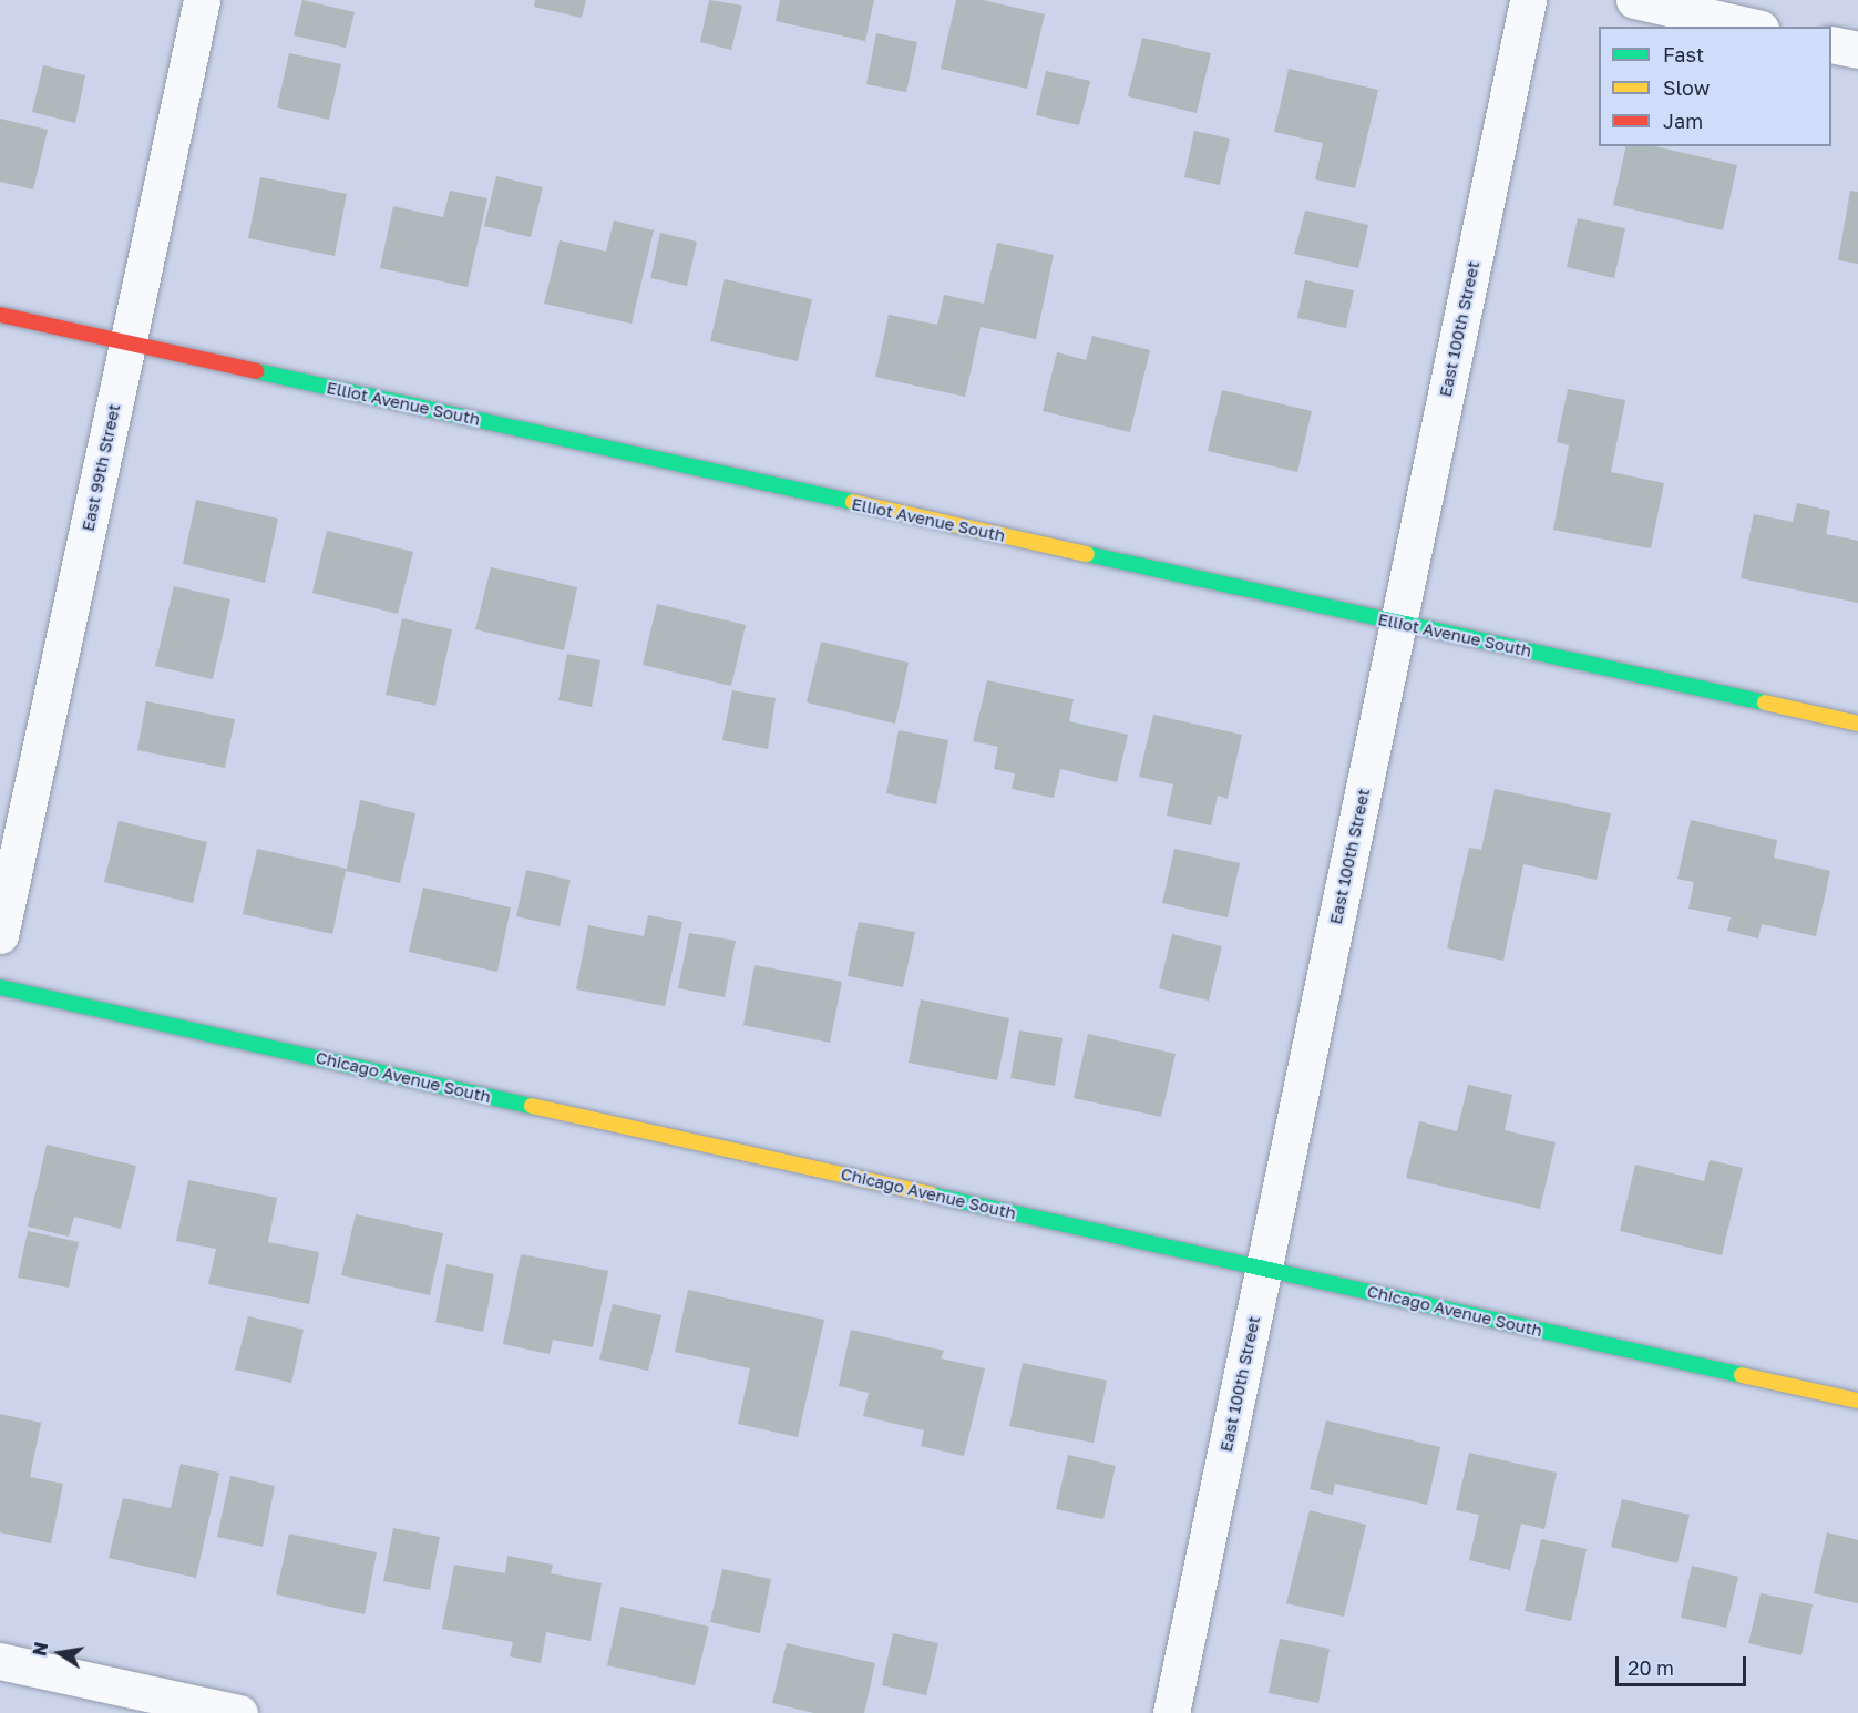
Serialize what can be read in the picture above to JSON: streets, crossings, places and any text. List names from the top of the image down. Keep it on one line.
{"streets":{"street":["East 100th Street","Elliot Avenue South","East 99th Street","Chicago Avenue South"]},"crossings":[["East 100th Street","Elliot Avenue South"],["East 100th Street","Chicago Avenue South"],["Elliot Avenue South","East 99th Street"]],"legend":["Fast","Slow","Jam"],"scale_bar":"20 m","north":"left"}
